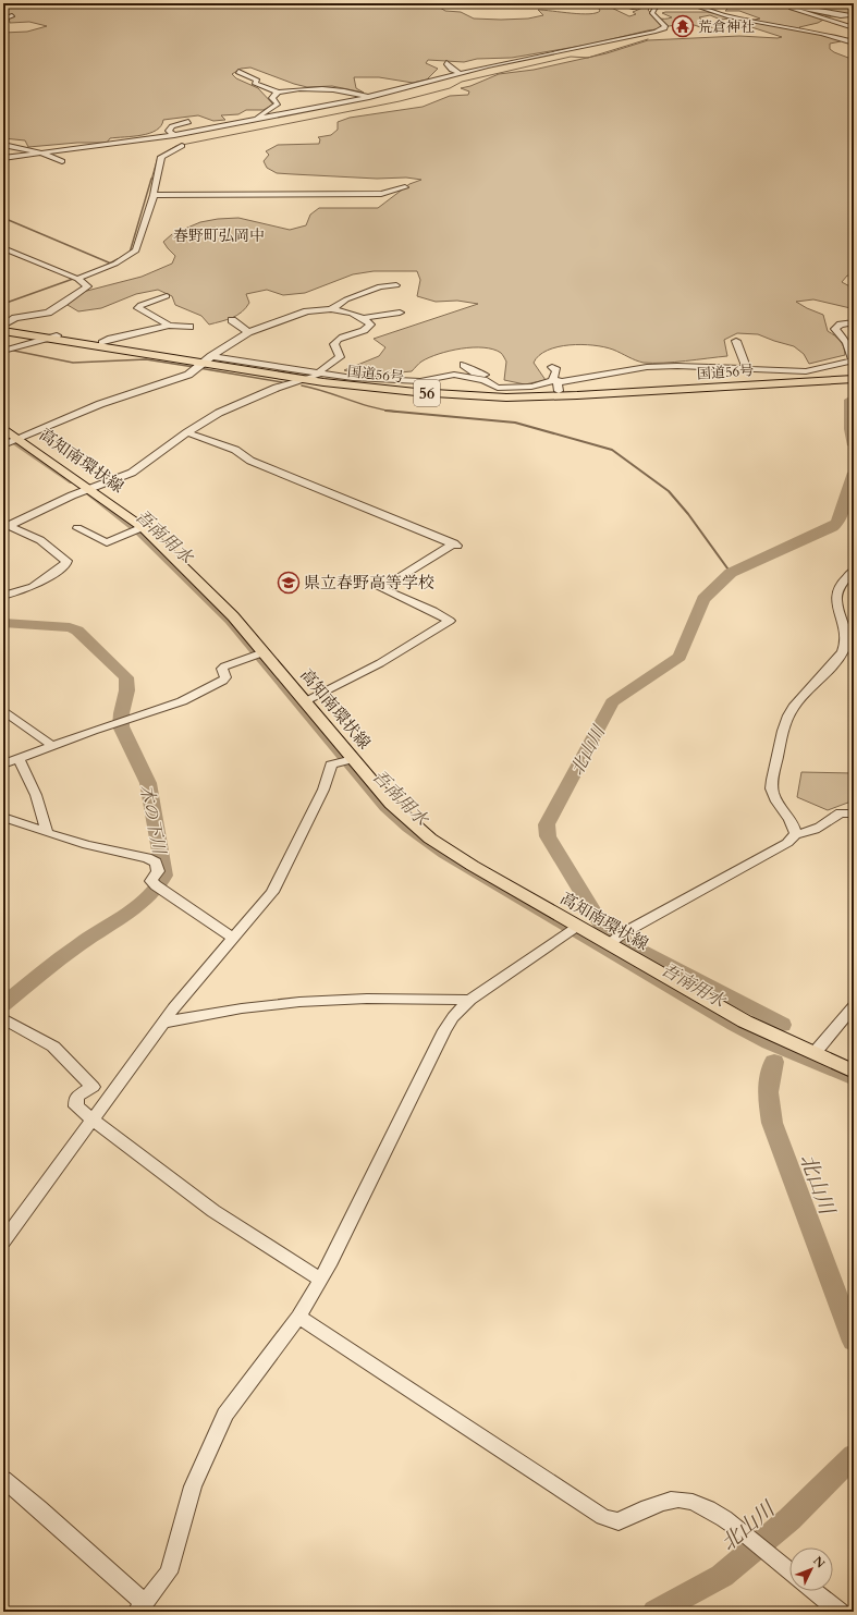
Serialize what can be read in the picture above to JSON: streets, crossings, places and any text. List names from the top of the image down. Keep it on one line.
{"streets":{"highway":["国道56号","56"],"main road":["高知南環状線"]},"districts":["春野町弘岡中"],"water":["吾南用水","北山川","木の下川"],"places":{"temple":["荒倉神社"],"school or university":["県立春野高等学校"]},"north":"top right"}
